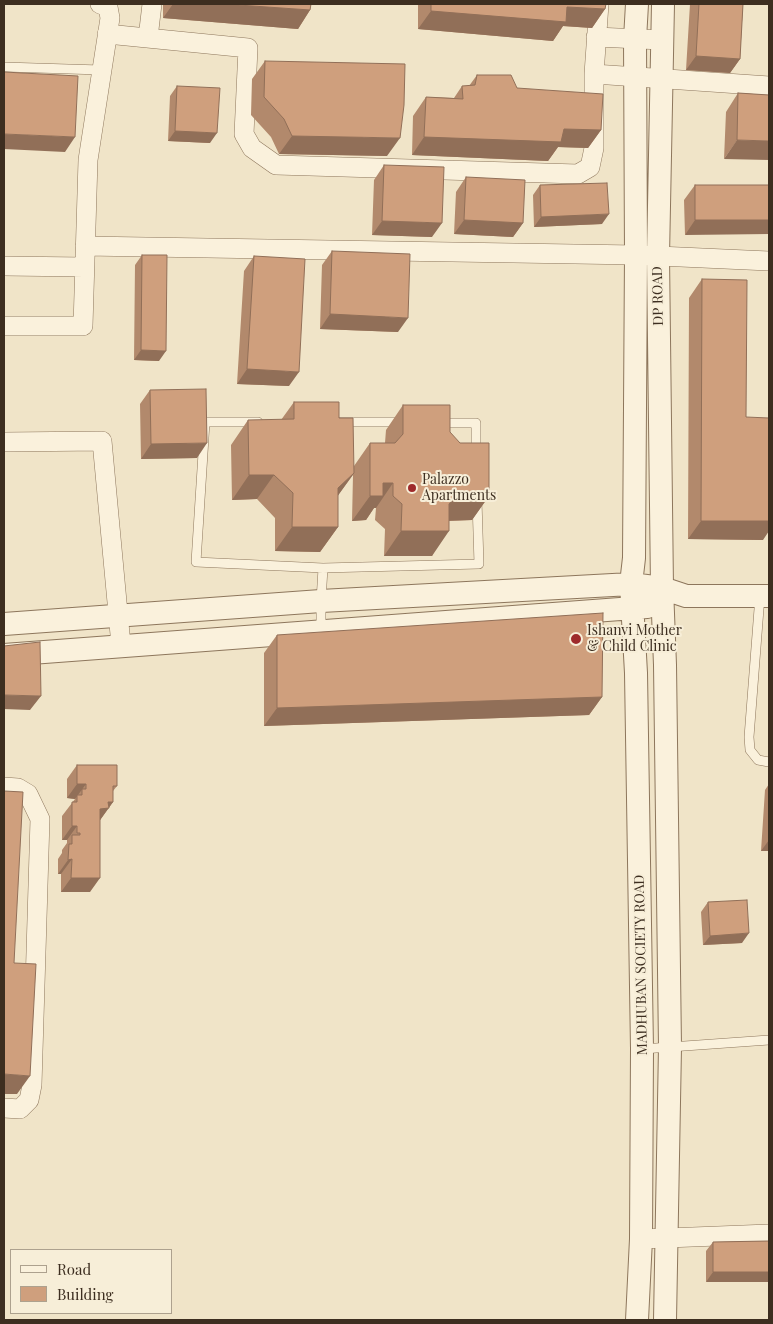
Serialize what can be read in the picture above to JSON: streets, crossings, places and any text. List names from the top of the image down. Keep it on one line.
{"streets":{"street":["DP ROAD","MADHUBAN SOCIETY ROAD"]},"crossings":[["DP ROAD","MADHUBAN SOCIETY ROAD"]],"places":["Palazzo Apartments","Ishanvi Mother & Child Clinic"],"legend":["Road","Building"]}
